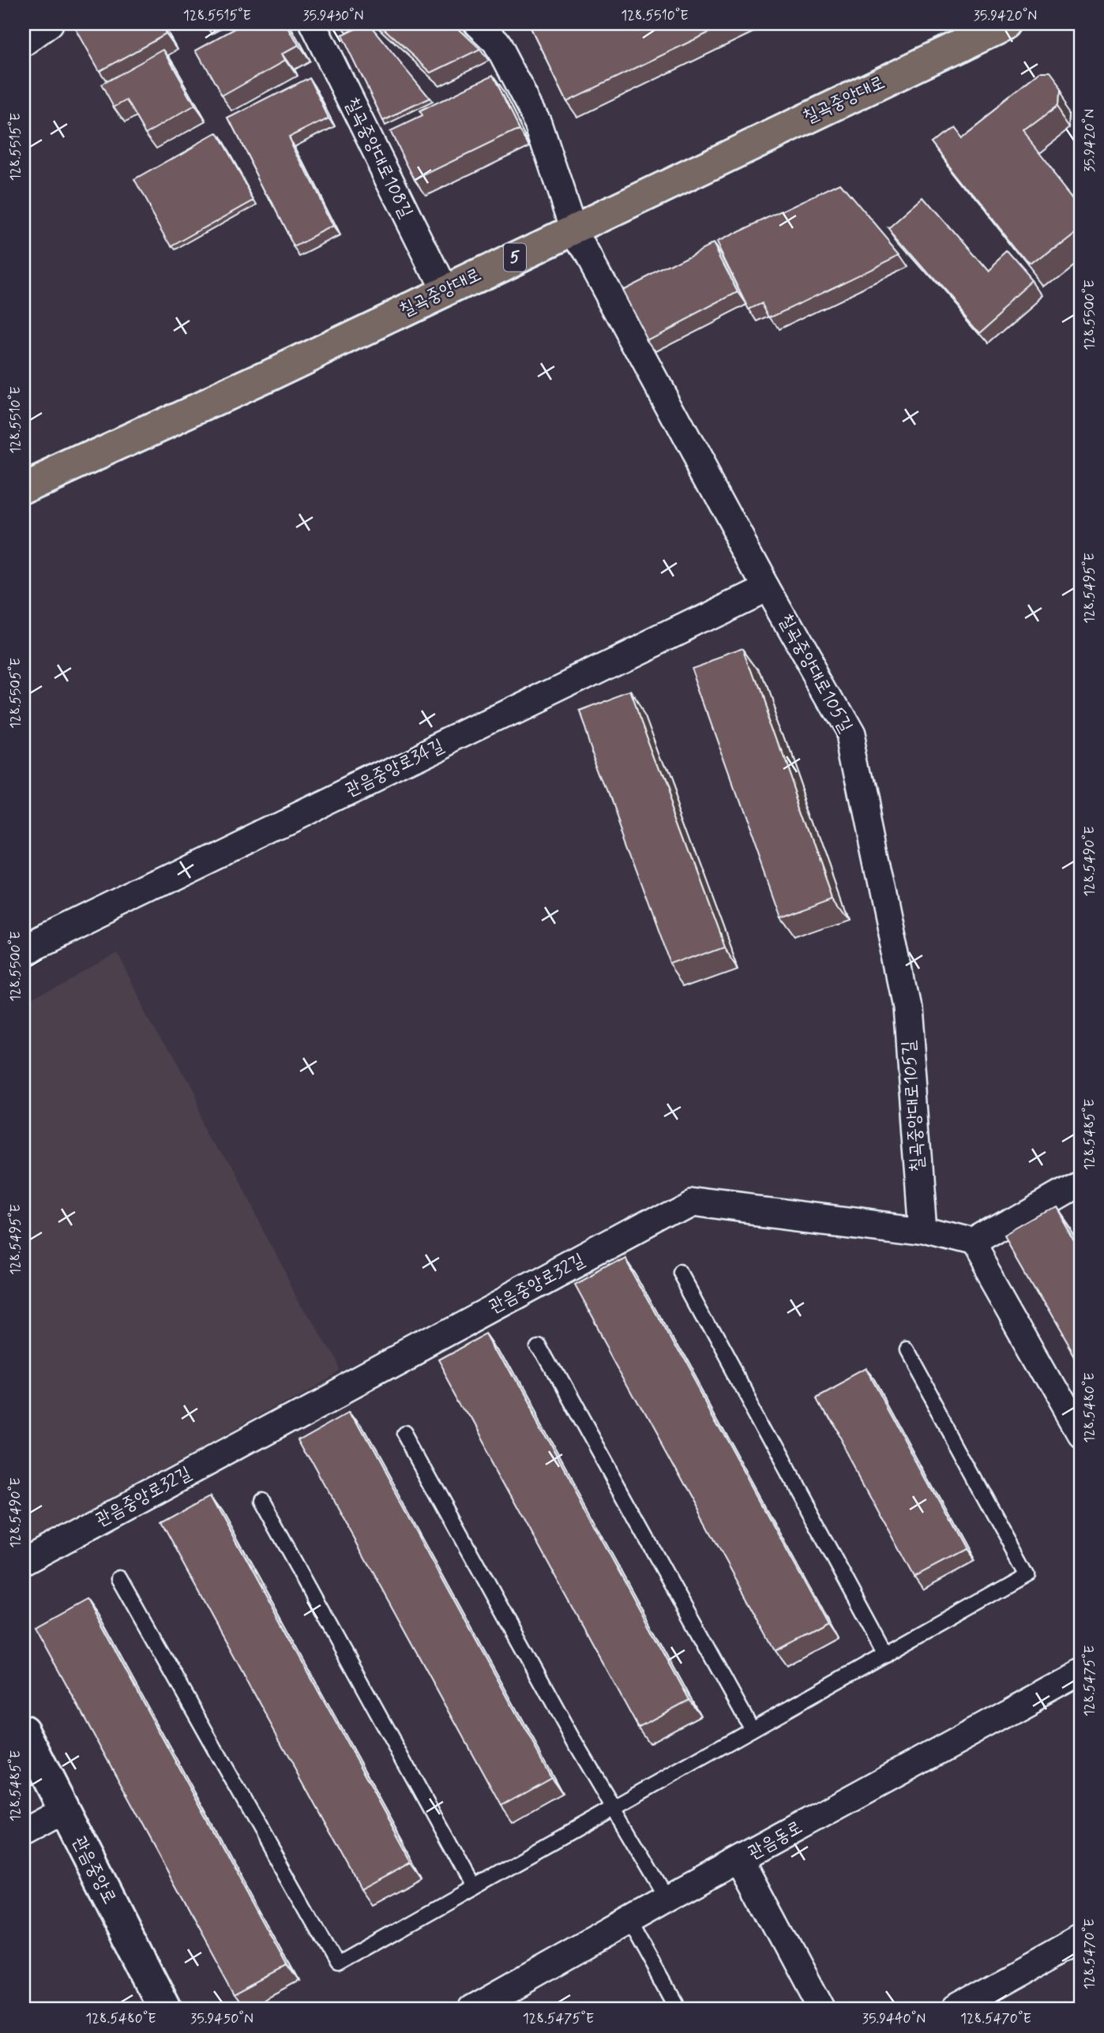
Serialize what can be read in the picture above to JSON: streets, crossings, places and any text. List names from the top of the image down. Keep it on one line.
{"streets":{"main road":["칠곡중앙대로","5","관음중앙로"],"street":["칠곡중앙대로108길","칠곡중앙대로105길","관음중앙로34길","관음중앙로32길","관음동로"]},"crossings":[["칠곡중앙대로","칠곡중앙대로108길"],["칠곡중앙대로","칠곡중앙대로105길"],["칠곡중앙대로105길","관음중앙로34길"],["칠곡중앙대로105길","관음중앙로32길"]],"coordinates":["128.5515°E","35.9430°N","128.5510°E","35.9420°N","128.5500°E","128.5495°E","128.5505°E","128.5490°E","128.5485°E","128.5480°E","128.5475°E","128.5470°E","35.9450°N","35.9440°N"]}
